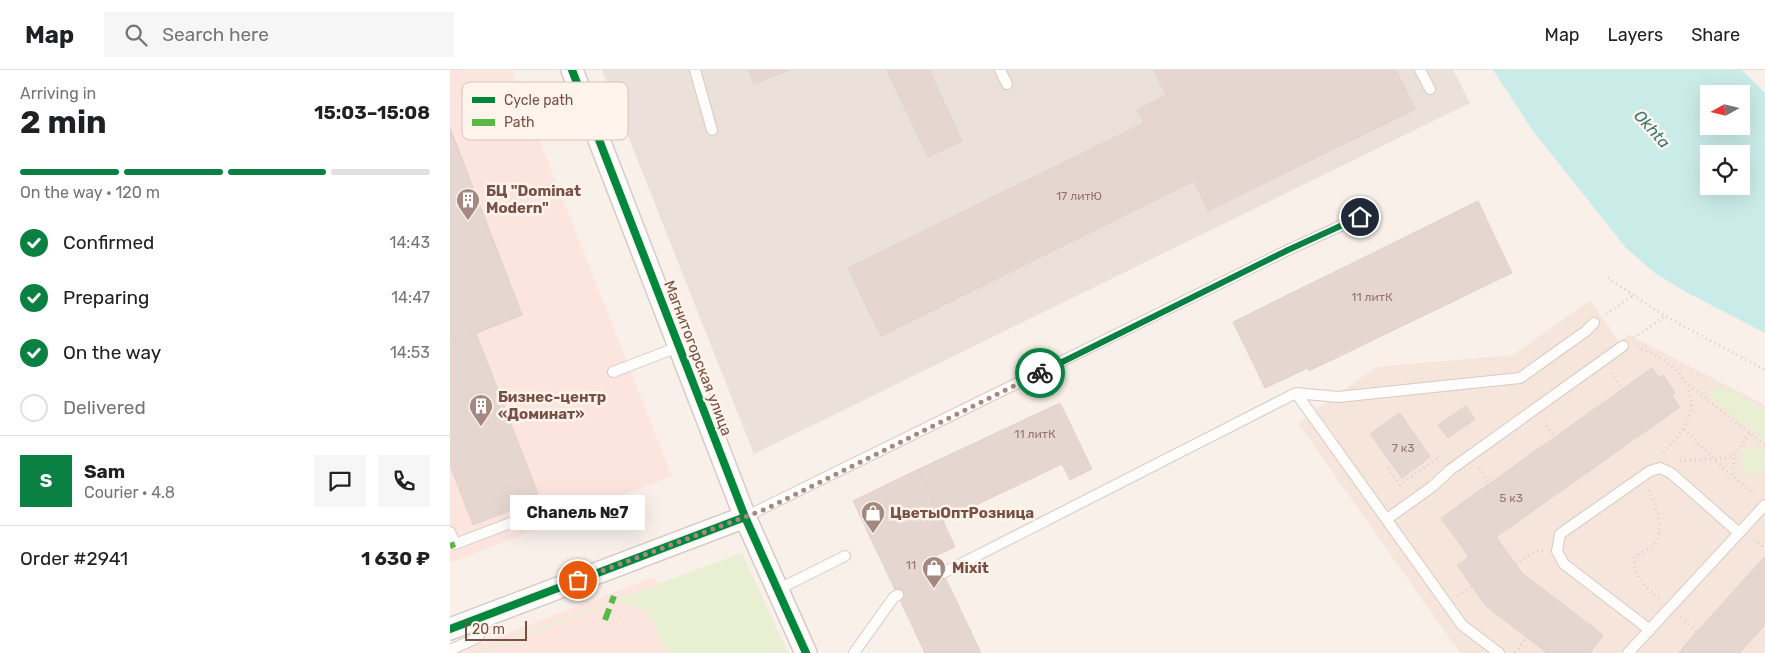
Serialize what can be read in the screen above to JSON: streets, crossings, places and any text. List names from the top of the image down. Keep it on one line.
{"streets":{"street":["Магнитогорская улица"]},"water":["Okhta"],"places":{"building":["БЦ \"Dominat Modern\"","Бизнес-центр «Доминат»"],"shop":["ЦветыОптРозница","Mixit"],"other":["Chaneль №7"]},"house_numbers":["17 литЮ","11 литК","11 литК","7 к3","5 к3","11"],"legend":["Cycle path","Path"],"scale_bar":"20 m","north":"left","page":{"header":"Map","search":"Search here","nav":["Map","Layers","Share"],"heading":["2 min","Arriving in","15:03–15:08"],"panel":["Sam","Courier · 4.8","Order #2941","1 630 ₽"],"bar":"On the way · 120 m","list":[["Confirmed","14:43"],["Preparing","14:47"],["On the way","14:53"],"Delivered"],"round":"S","bubble":"Chaneль №7","scale":"20 m"}}
